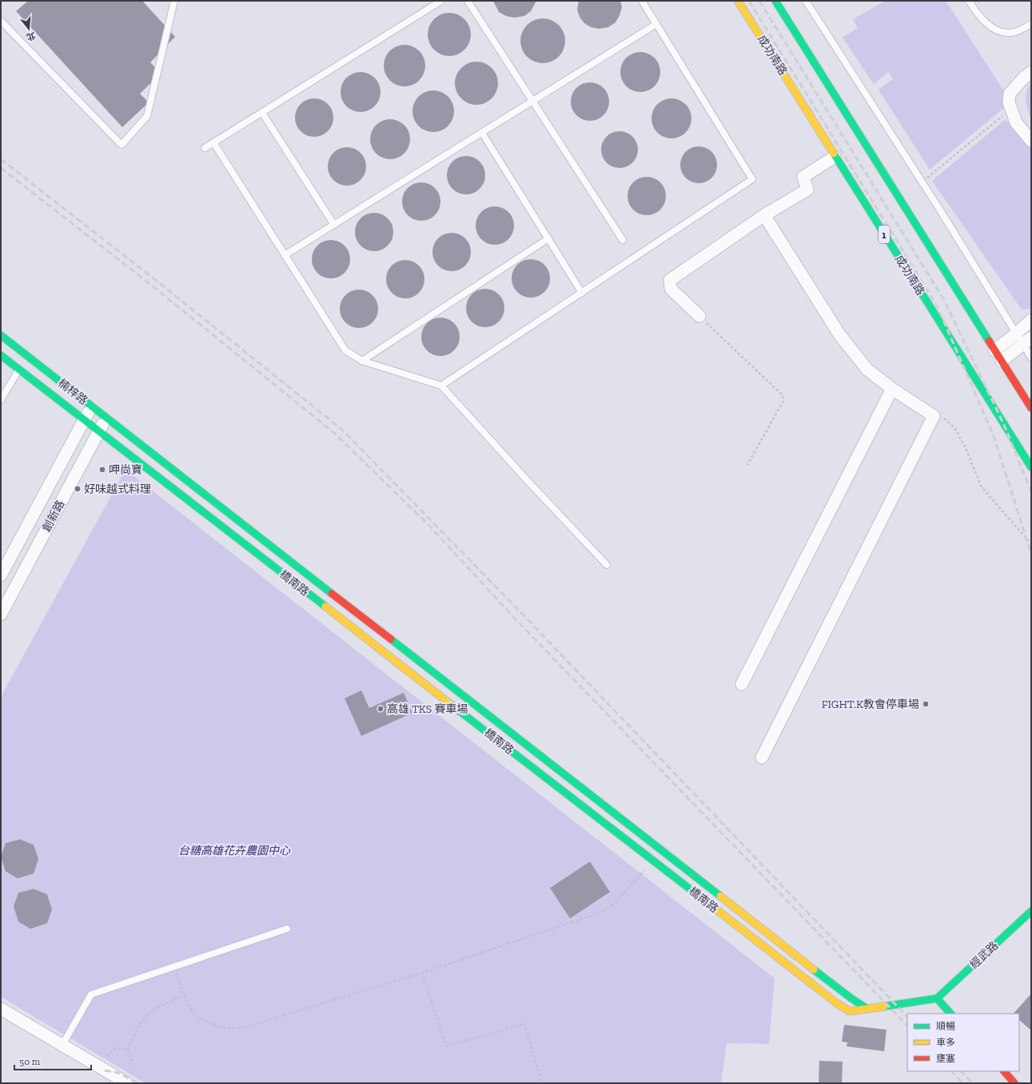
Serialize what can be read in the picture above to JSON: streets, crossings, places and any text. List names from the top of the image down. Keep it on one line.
{"streets":{"street":["成功南路","1","楠梓路","創新路","橋南路","經武路"]},"crossings":[["楠梓路","創新路"],["楠梓路","橋南路"],["橋南路","經武路"]],"parks":["台糖高雄花卉農園中心"],"places":["呷尚寶","好味越式料理","FIGHT.K教會停車場","高雄 TKS 賽車場"],"legend":["順暢","車多","壅塞"],"scale_bar":"50 m","north":"bottom"}
